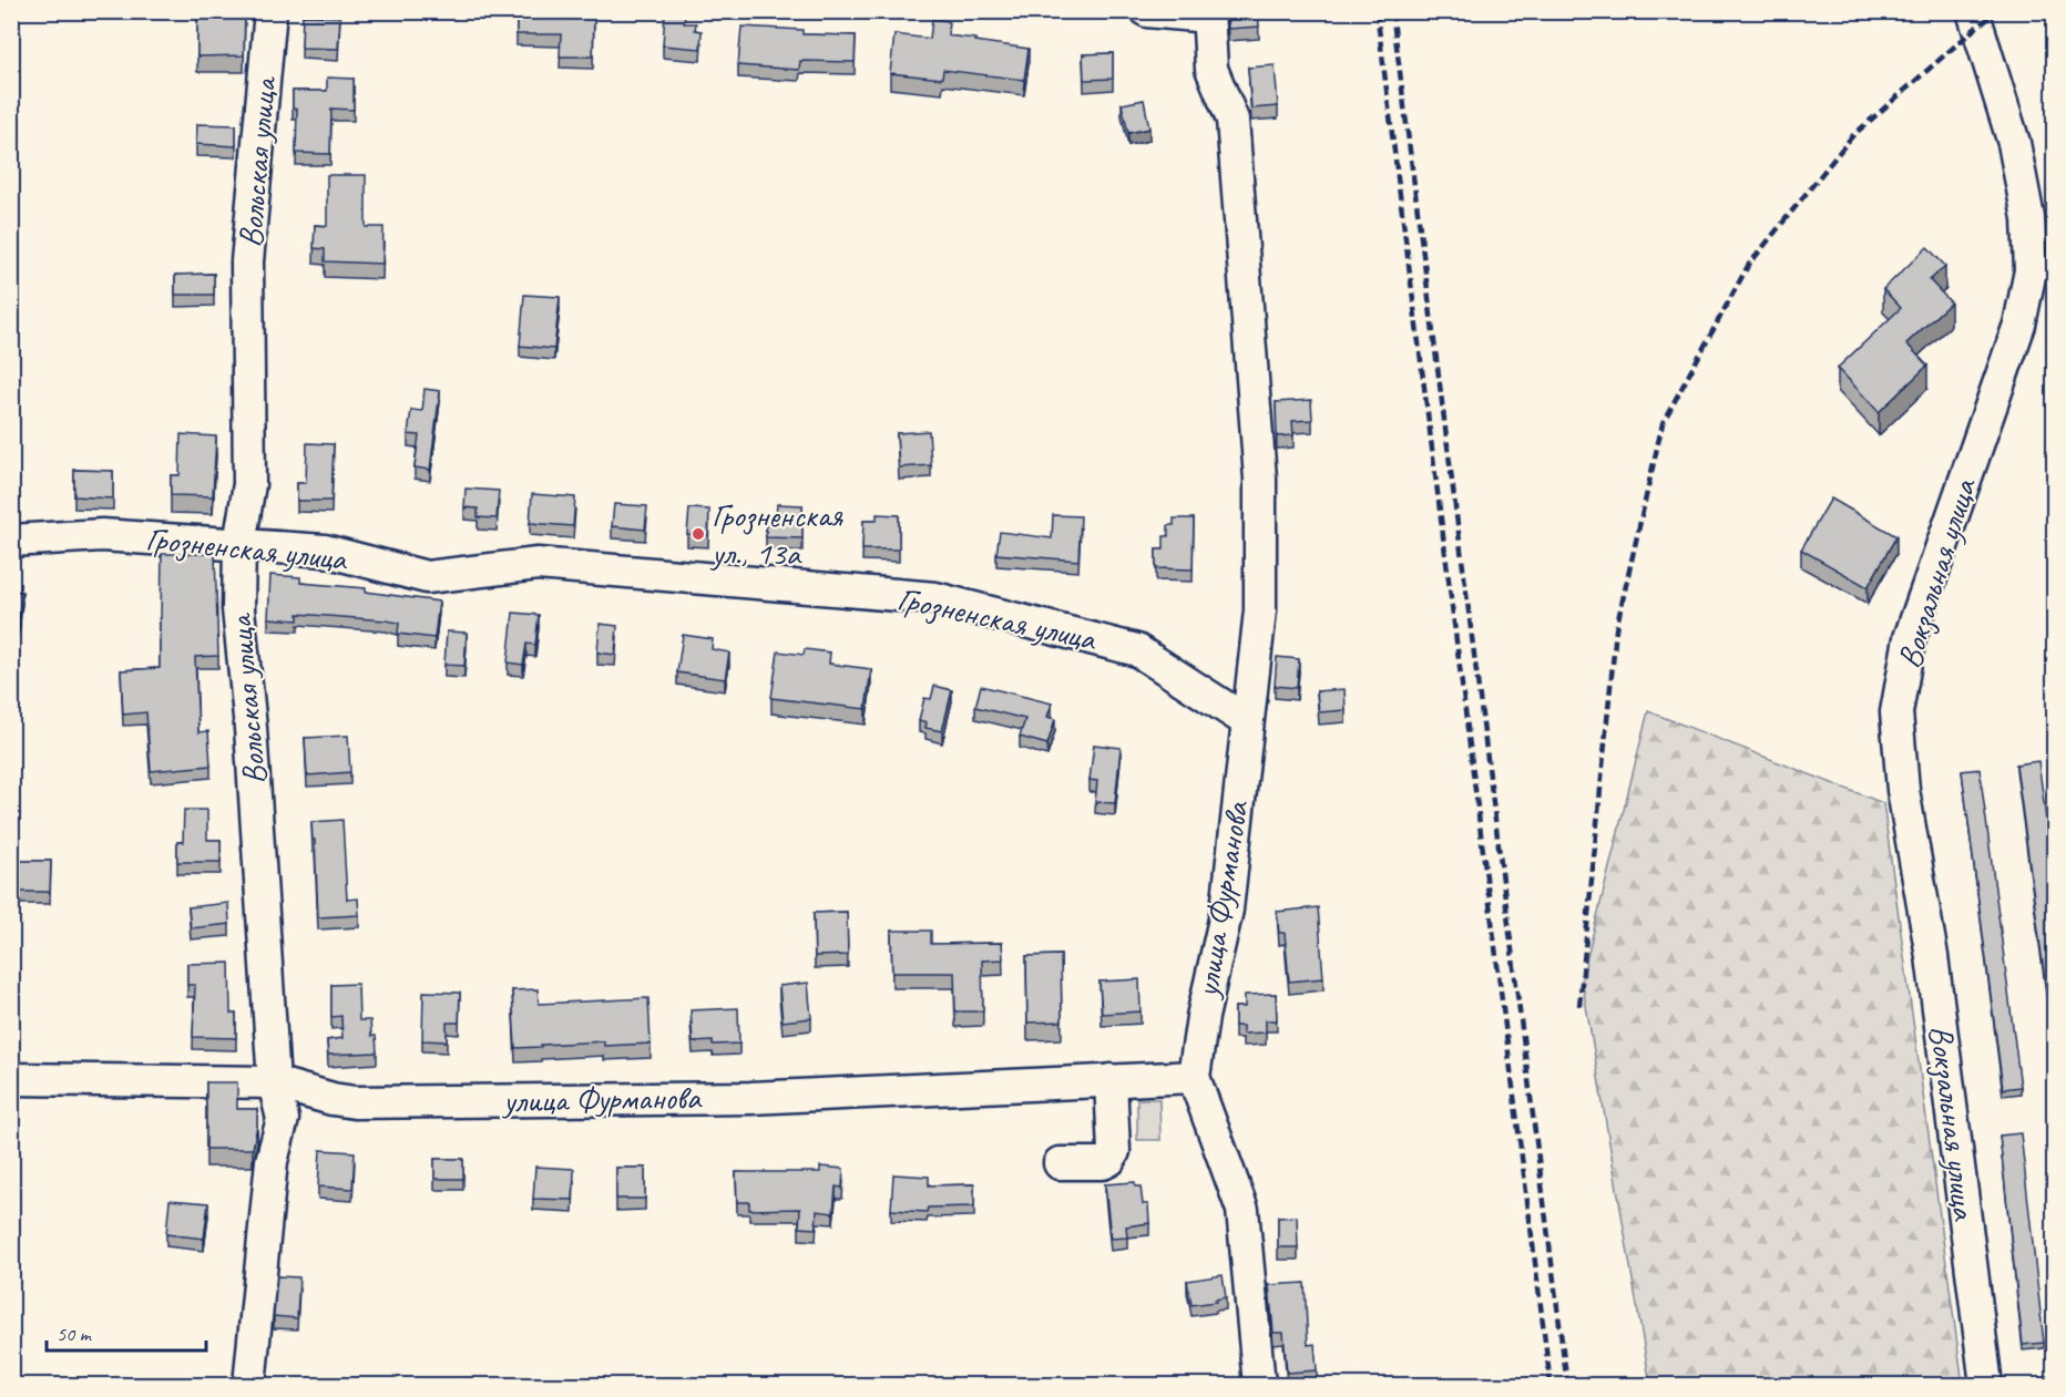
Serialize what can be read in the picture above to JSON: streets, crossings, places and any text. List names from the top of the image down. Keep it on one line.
{"streets":{"street":["Вольская улица","Грозненская улица","Вокзальная улица","улица Фурманова"]},"crossings":[["Вольская улица","Грозненская улица"],["Вольская улица","улица Фурманова"],["Грозненская улица","улица Фурманова"]],"places":["Грозненская ул., 13а"],"scale_bar":"50 m"}
